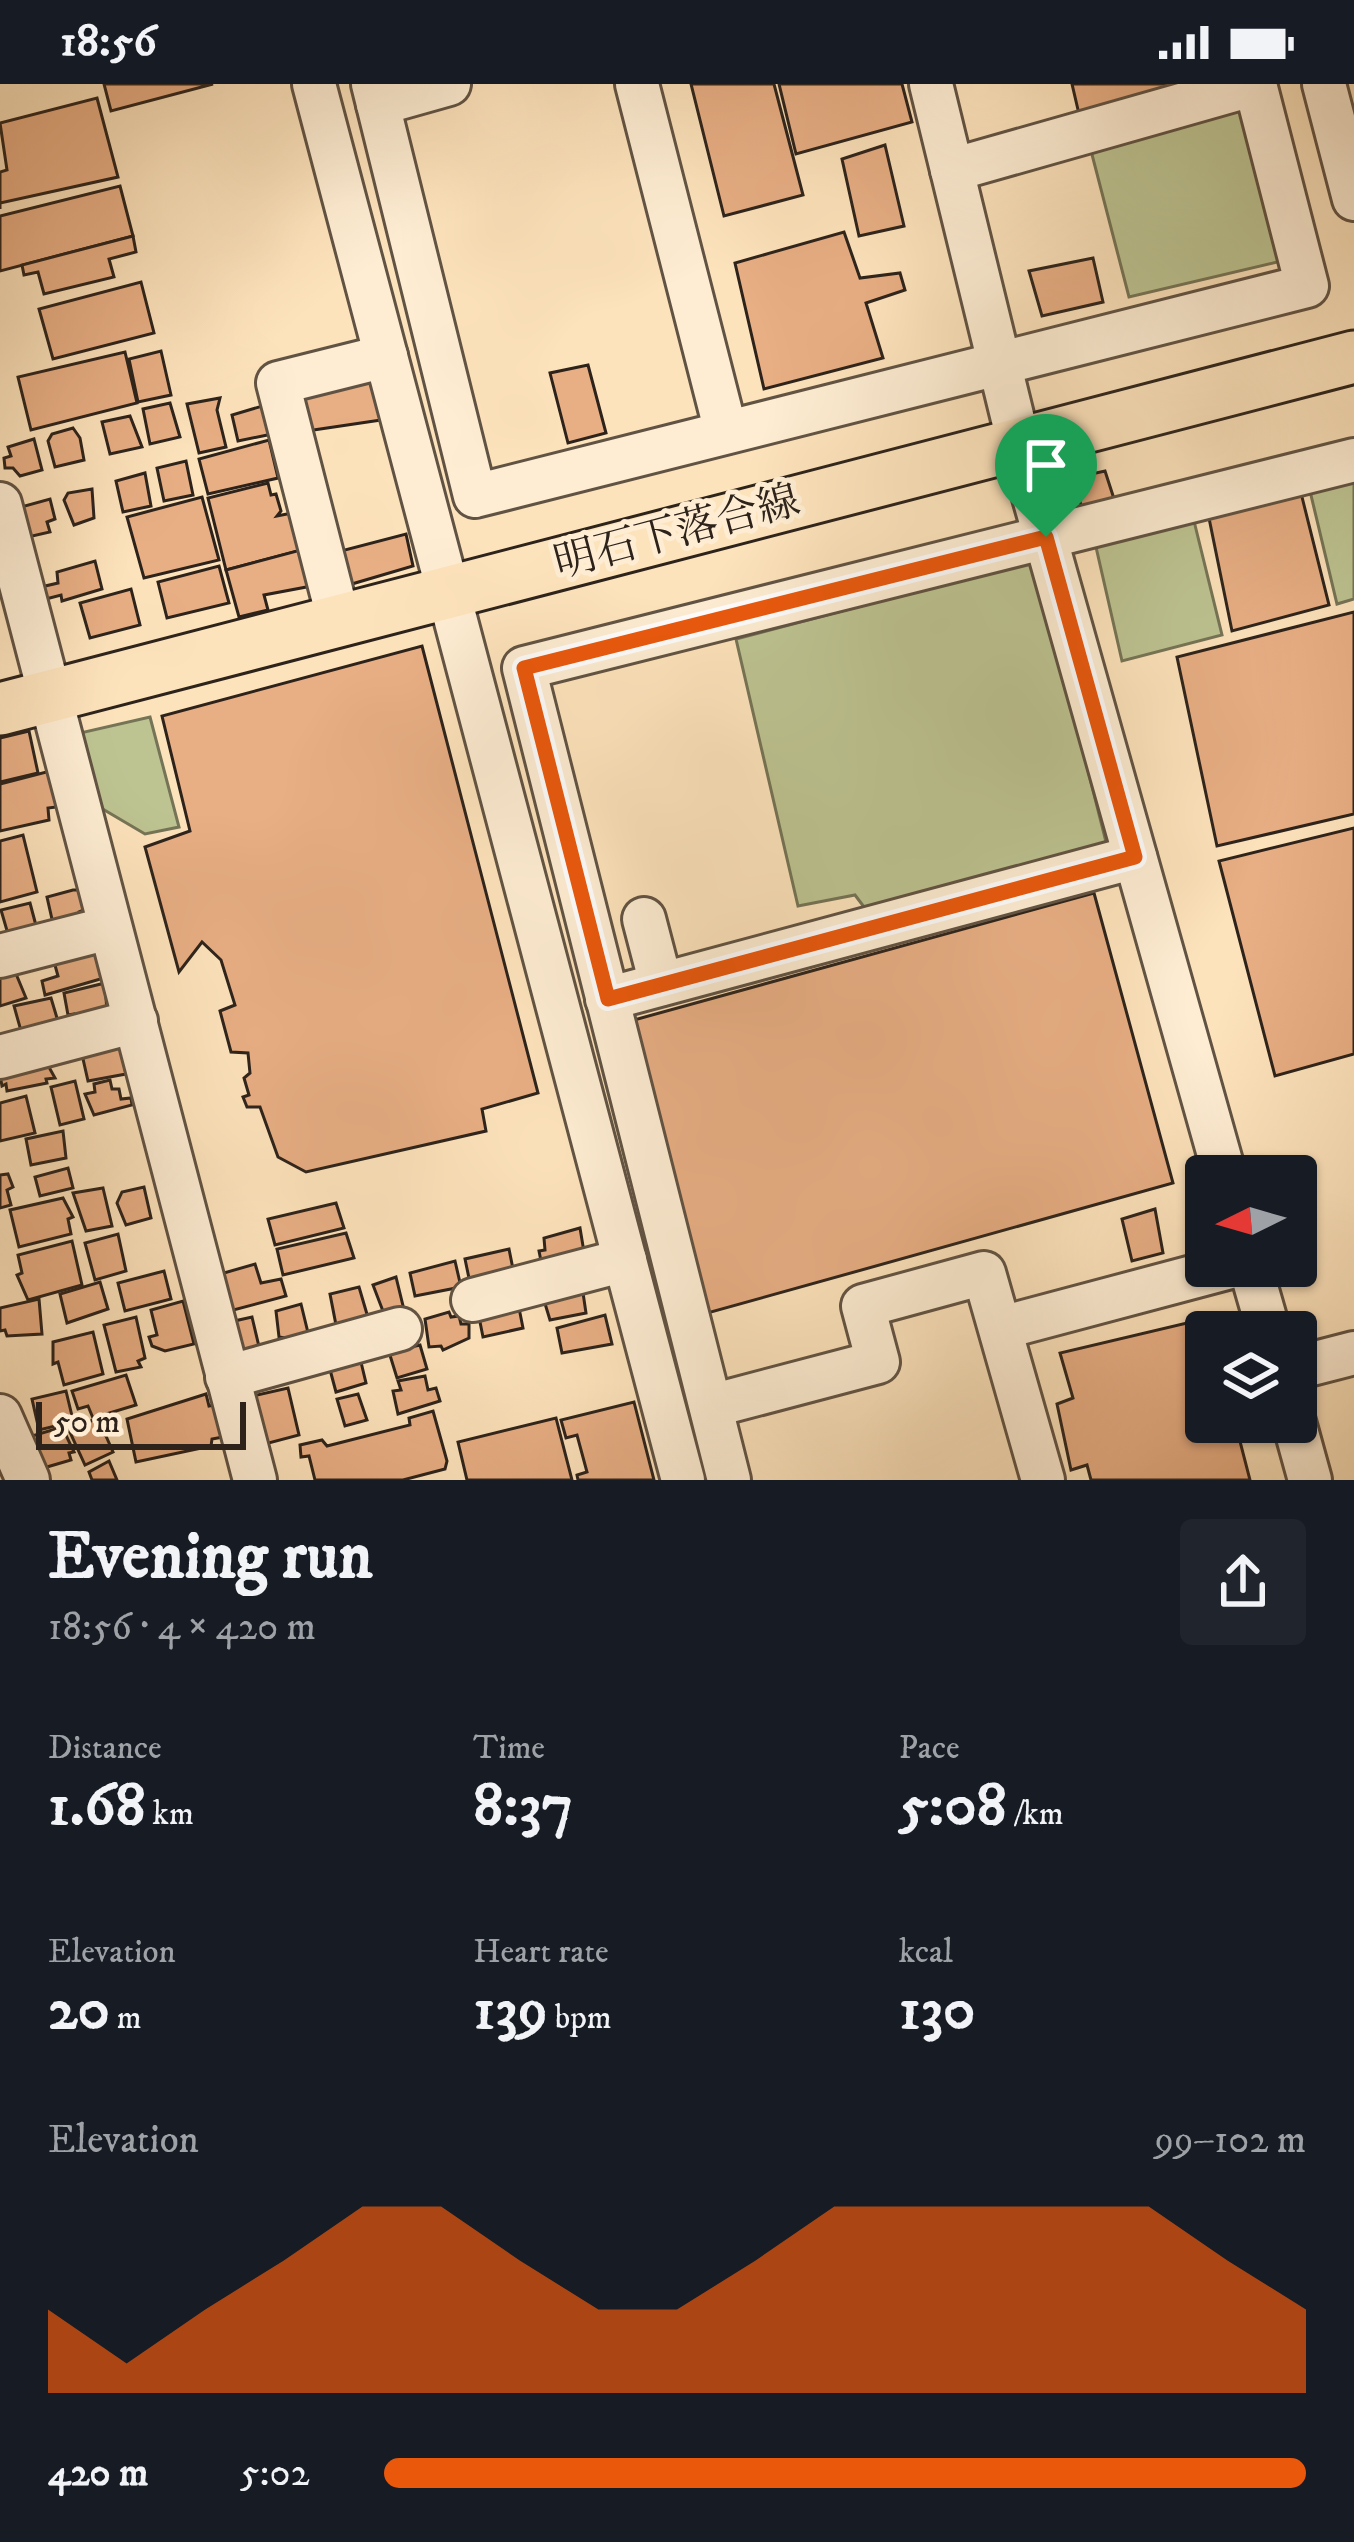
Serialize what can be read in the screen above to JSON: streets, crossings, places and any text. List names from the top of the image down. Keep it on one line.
{"streets":{"main road":["明石下落合線"]},"scale_bar":"50 m","north":"left","page":{"status":"18:56","scale":"50 m","heading":["Evening run","18:56 · 4 × 420 m"],"stats":[["Distance","1.68 km"],["Time","8:37"],["Pace","5:08 /km"],["Elevation","20 m"],["Heart rate","139 bpm"],["kcal","130"]],"chart":["Elevation","99–102 m"],"list":[{"name":"420 m","note":"5:02"}]}}
